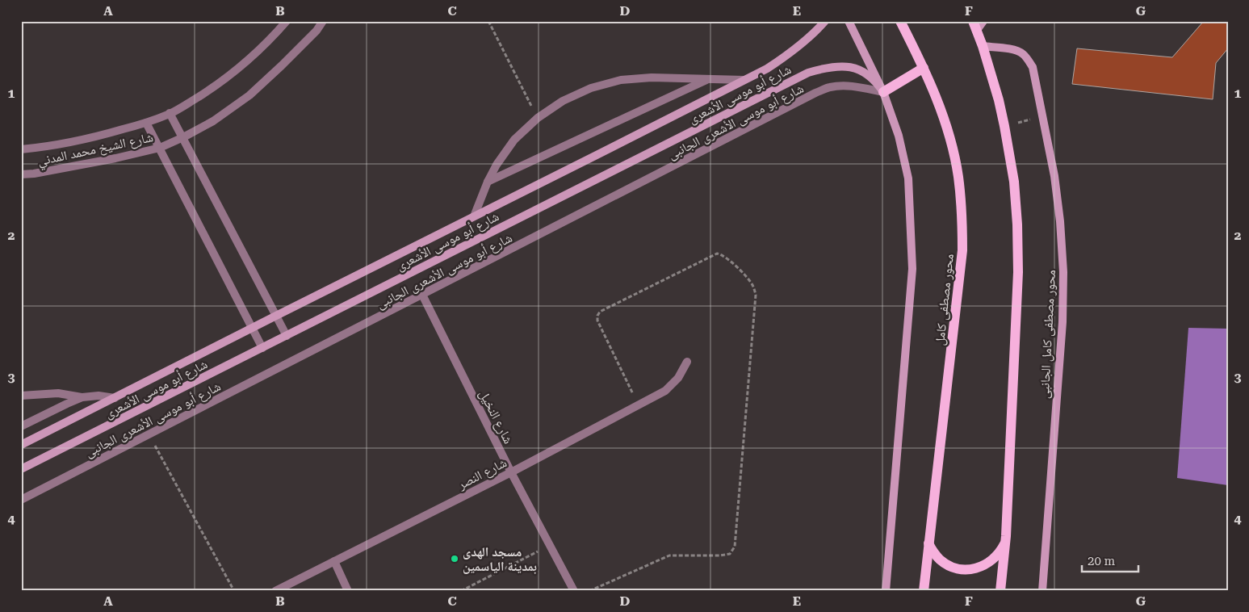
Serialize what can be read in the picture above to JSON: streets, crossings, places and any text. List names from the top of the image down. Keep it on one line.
{"streets":{"main road":["محور مصطفى كامل"],"street":["شارع أبو موسى الأشعرى","شارع أبو موسى الأشعرى الجانبى","شارع الشيخ محمد المدني","محور مصطفى كامل الجانبى","شارع النخيل","شارع النصر"]},"crossings":[["شارع أبو موسى الأشعرى","شارع أبو موسى الأشعرى الجانبى"],["شارع أبو موسى الأشعرى الجانبى","شارع النخيل"],["شارع النخيل","شارع النصر"]],"places":["مسجد الهدى بمدينة الياسمين"],"scale_bar":"20 m","grid":{"columns":["A","B","C","D","E","F","G"],"rows":["1","2","3","4"]}}
